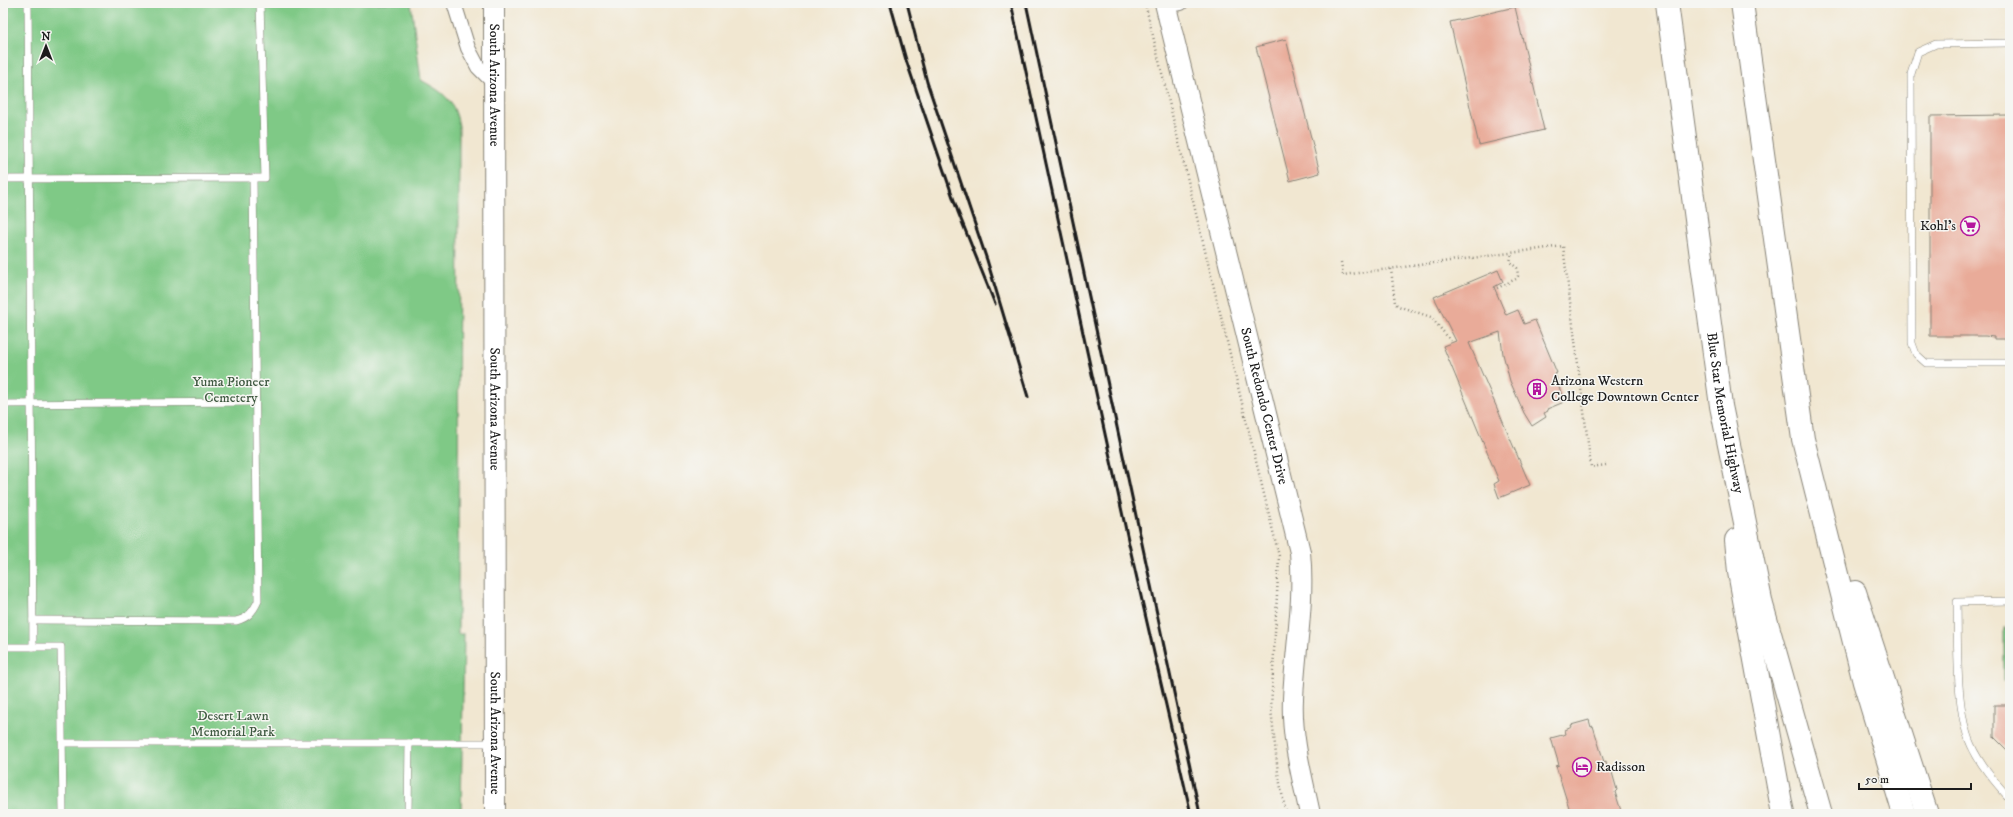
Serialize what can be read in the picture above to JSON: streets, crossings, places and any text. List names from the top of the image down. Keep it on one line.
{"streets":{"highway":["Blue Star Memorial Highway"],"street":["South Arizona Avenue","South Redondo Center Drive"]},"parks":["Yuma Pioneer Cemetery","Desert Lawn Memorial Park"],"places":{"supermarket":["Kohl's"],"building":["Arizona Western College Downtown Center"],"hotel":["Radisson"]},"scale_bar":"50 m","north":"top"}
